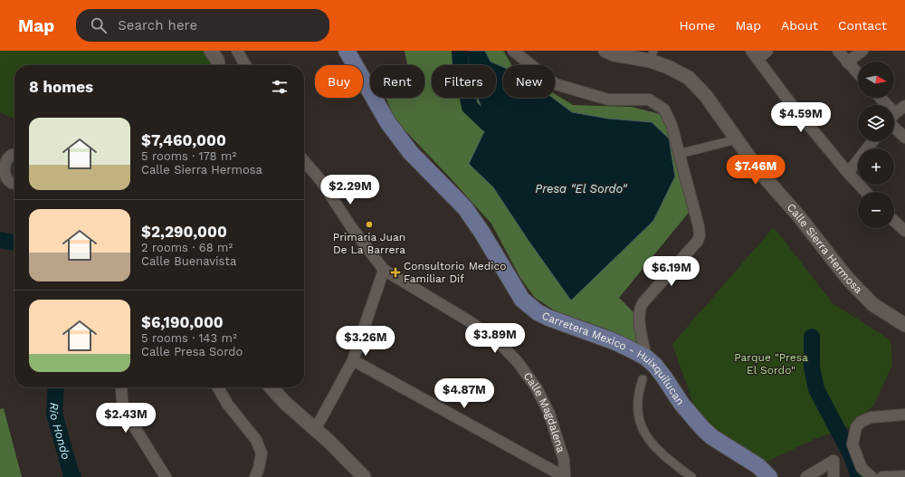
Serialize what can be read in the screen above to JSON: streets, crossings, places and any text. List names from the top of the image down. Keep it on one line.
{"streets":{"main road":["Carretera Mexico - Huixquilucan"],"street":["Calle Sierra Hermosa","Calle Magdalena"]},"water":["Presa \"El Sordo\"","Rio Hondo"],"parks":["Parque \"Presa El Sordo\""],"places":{"other":["Primaria Juan De La Barrera"],"health":["Consultorio Medico Familiar Dif"]},"north":"right","page":{"header":"Map","search":"Search here","nav":["Home","Map","About","Contact"],"map_buttons":["+","−"],"chip":["Buy","Rent","Filters","New"],"heading":"8 homes","price":["$4.59M","$7.46M","$2.29M","$6.19M","$3.89M","$3.26M","$4.87M","$2.43M"],"list":[{"name":"$7,460,000","note":"5 rooms · 178 m² · Calle Sierra Hermosa"},{"name":"$2,290,000","note":"2 rooms · 68 m² · Calle Buenavista"},{"name":"$6,190,000","note":"5 rooms · 143 m² · Calle Presa Sordo"}]}}
